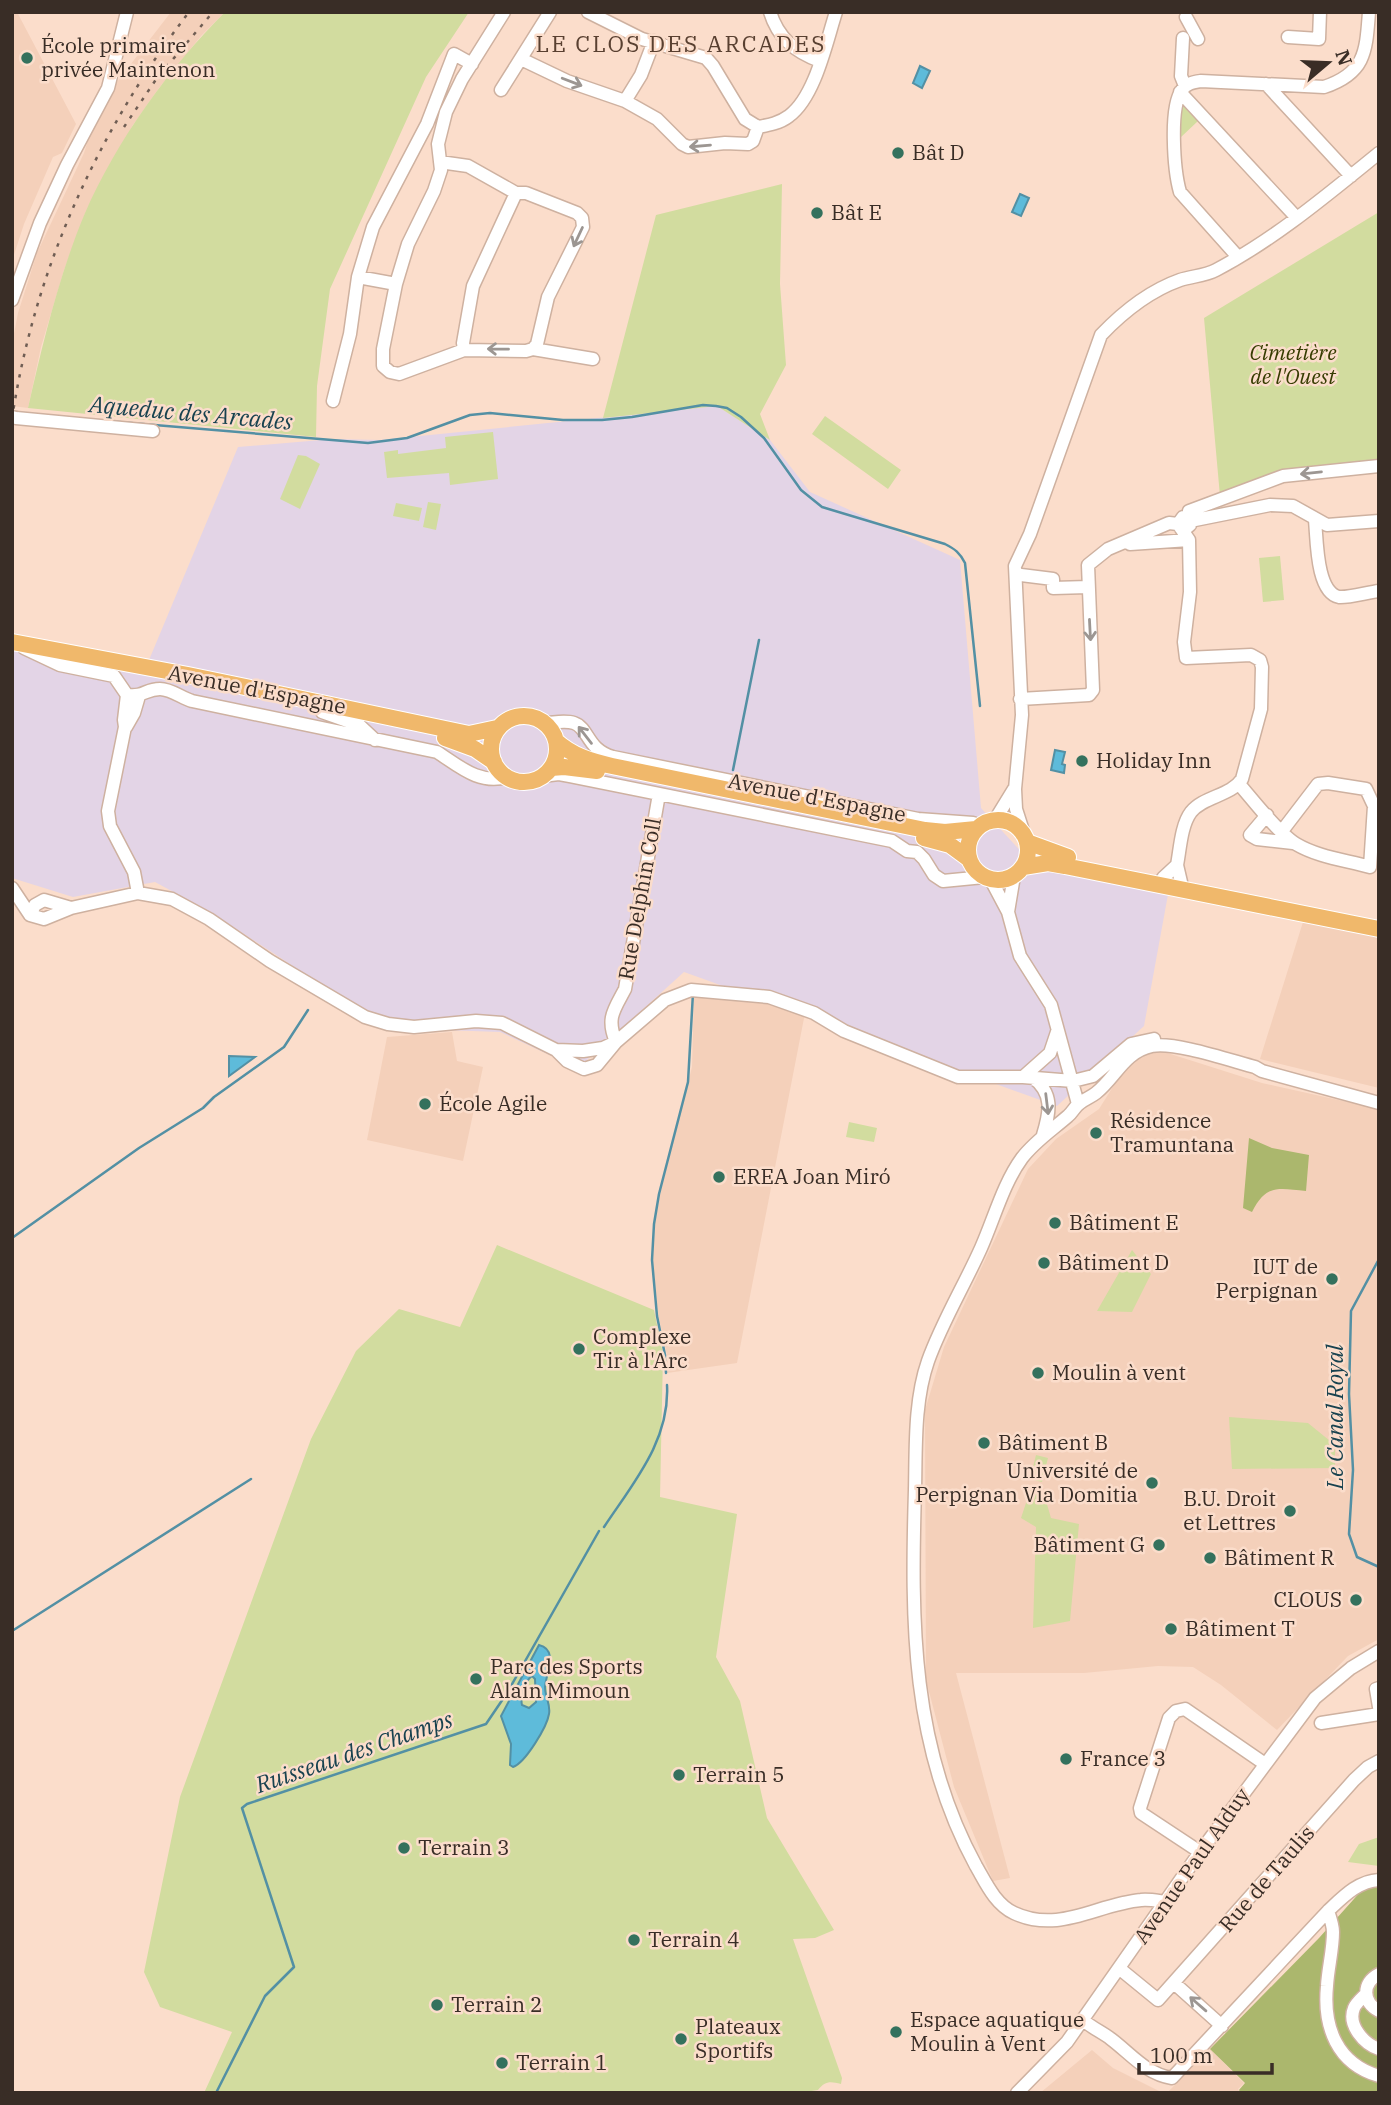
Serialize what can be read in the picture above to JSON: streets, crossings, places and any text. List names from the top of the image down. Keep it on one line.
{"streets":{"main road":["Avenue d'Espagne"],"street":["Rue Delphin Coll","Avenue Paul Alduy","Rue de Taulis"]},"crossings":[["Avenue d'Espagne","Rue Delphin Coll"],["Avenue Paul Alduy","Rue de Taulis"]],"districts":["LE CLOS DES ARCADES"],"water":["Aqueduc des Arcades","Le Canal Royal","Ruisseau des Champs"],"parks":["Cimetière de l'Ouest"],"places":["École primaire privée Maintenon","Bât D","Bât E","Holiday Inn","École Agile","Résidence Tramuntana","EREA Joan Miró","Bâtiment E","Bâtiment D","IUT de Perpignan","Complexe Tir à l'Arc","Moulin à vent","Bâtiment B","Université de Perpignan Via Domitia","B.U. Droit et Lettres","Bâtiment G","Bâtiment R","CLOUS","Bâtiment T","Parc des Sports Alain Mimoun","France 3","Terrain 5","Terrain 3","Terrain 4","Terrain 2","Espace aquatique Moulin à Vent","Plateaux Sportifs","Terrain 1"],"scale_bar":"100 m","north":"right"}
